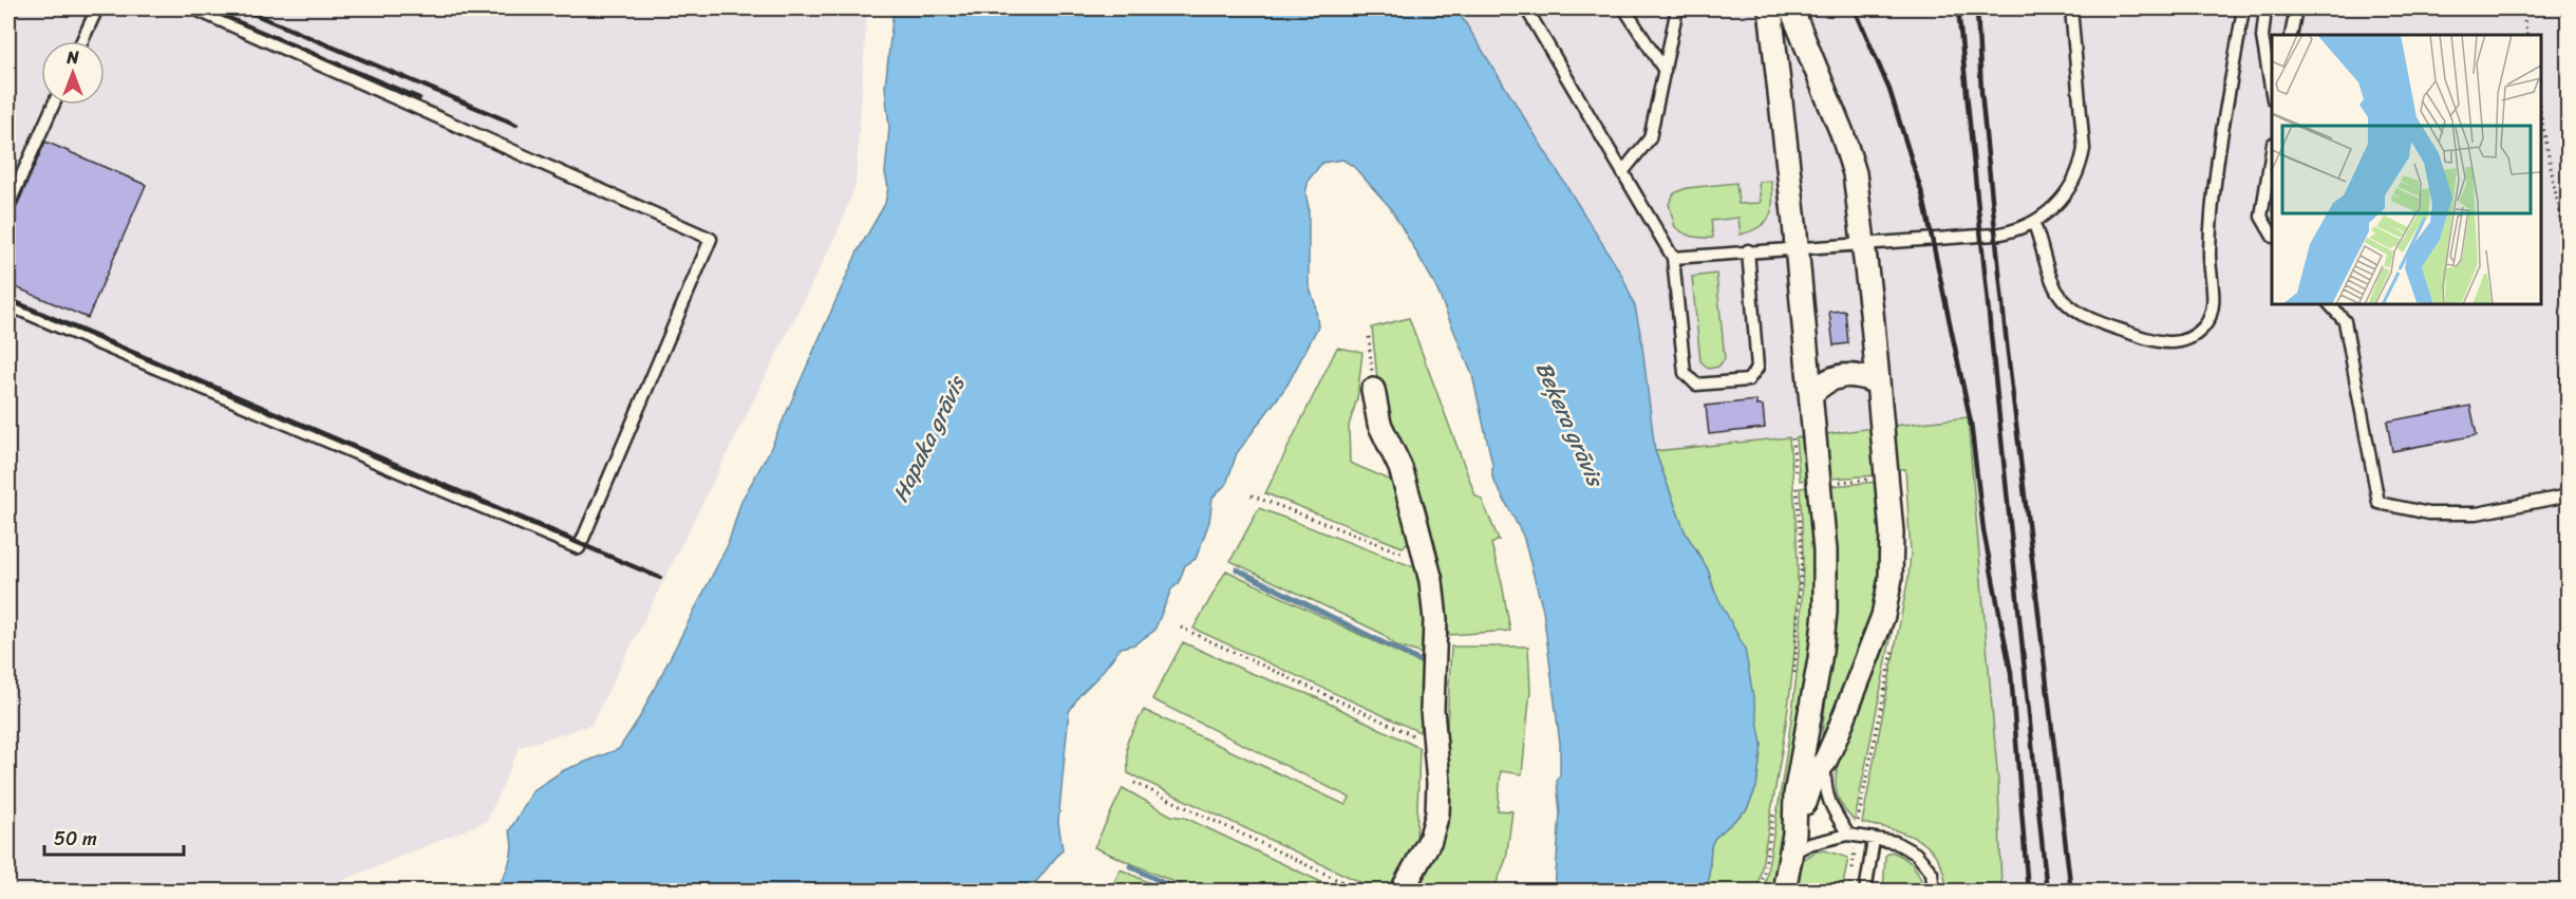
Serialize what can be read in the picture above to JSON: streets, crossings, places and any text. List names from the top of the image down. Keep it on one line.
{"water":["Beķera grāvis","Hapaka grāvis"],"scale_bar":"50 m","north":"top"}
